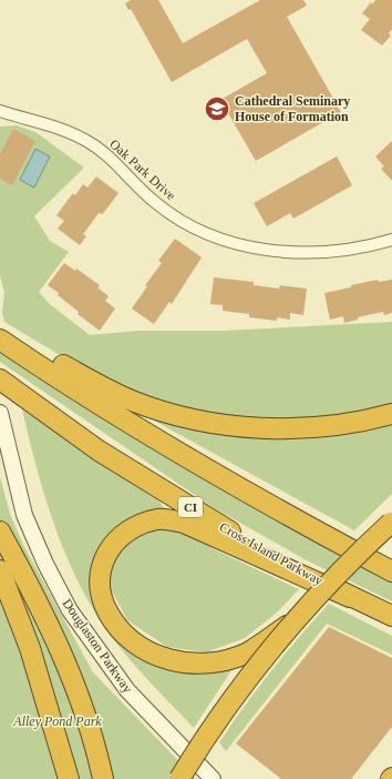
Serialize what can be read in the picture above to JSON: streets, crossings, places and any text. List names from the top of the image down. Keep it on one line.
{"streets":{"highway":["CI","Cross Island Parkway"],"main road":["Douglaston Parkway"],"street":["Oak Park Drive"]},"parks":["Alley Pond Park"],"places":{"school or university":["Cathedral Seminary House of Formation"]}}
